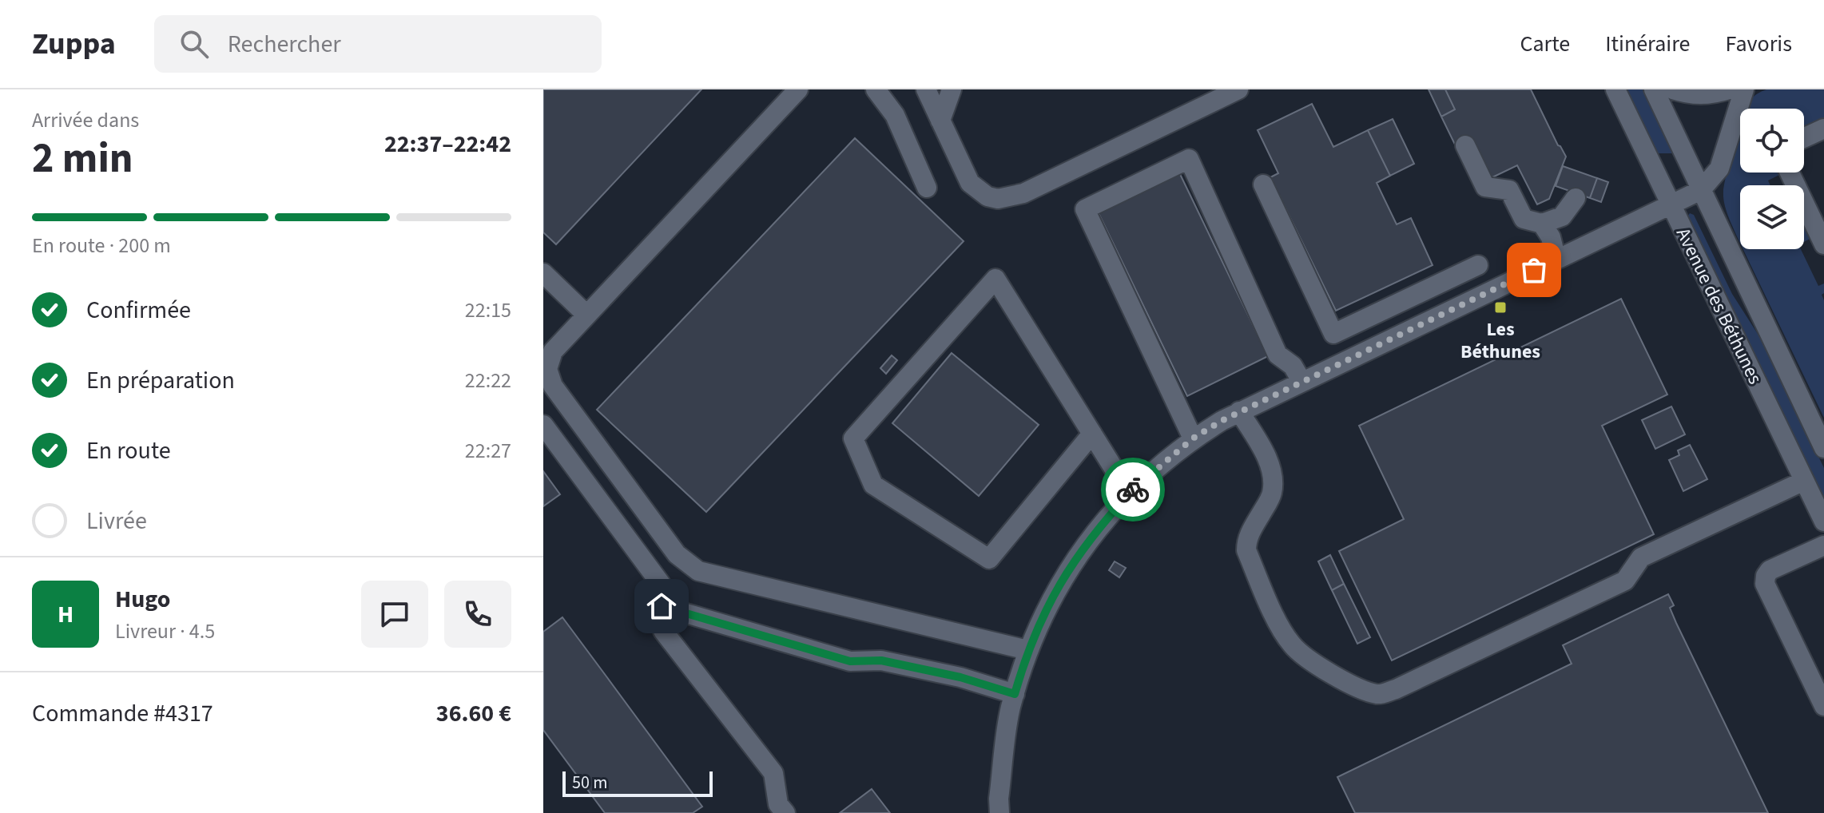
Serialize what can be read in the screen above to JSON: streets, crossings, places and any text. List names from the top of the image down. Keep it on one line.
{"streets":{"street":["Avenue des Béthunes"]},"places":{"transit":["Les Béthunes"]},"scale_bar":"50 m","page":{"header":"Zuppa","search":"Rechercher","nav":["Carte","Itinéraire","Favoris"],"heading":["2 min","Arrivée dans","22:37–22:42"],"panel":["Hugo","Livreur · 4.5","Commande #4317","36.60 €"],"bar":"En route · 200 m","list":[["Confirmée","22:15"],["En préparation","22:22"],["En route","22:27"],"Livrée"],"round":"H","scale":"50 m"}}
